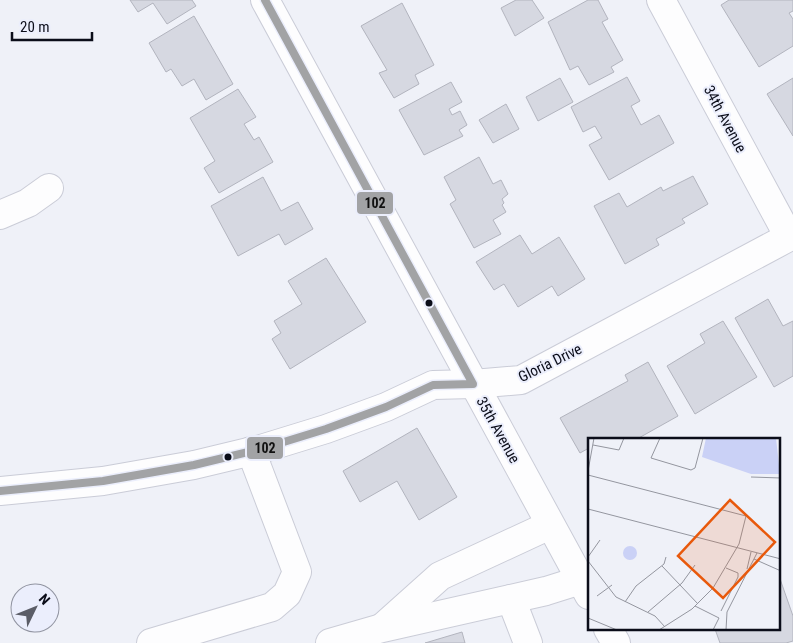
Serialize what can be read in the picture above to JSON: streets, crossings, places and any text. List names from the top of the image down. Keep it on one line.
{"streets":{"street":["34th Avenue","Gloria Drive","35th Avenue"]},"crossings":[["34th Avenue","Gloria Drive"],["Gloria Drive","35th Avenue"]],"lines":["transit line 102"],"scale_bar":"20 m","north":"top right"}
